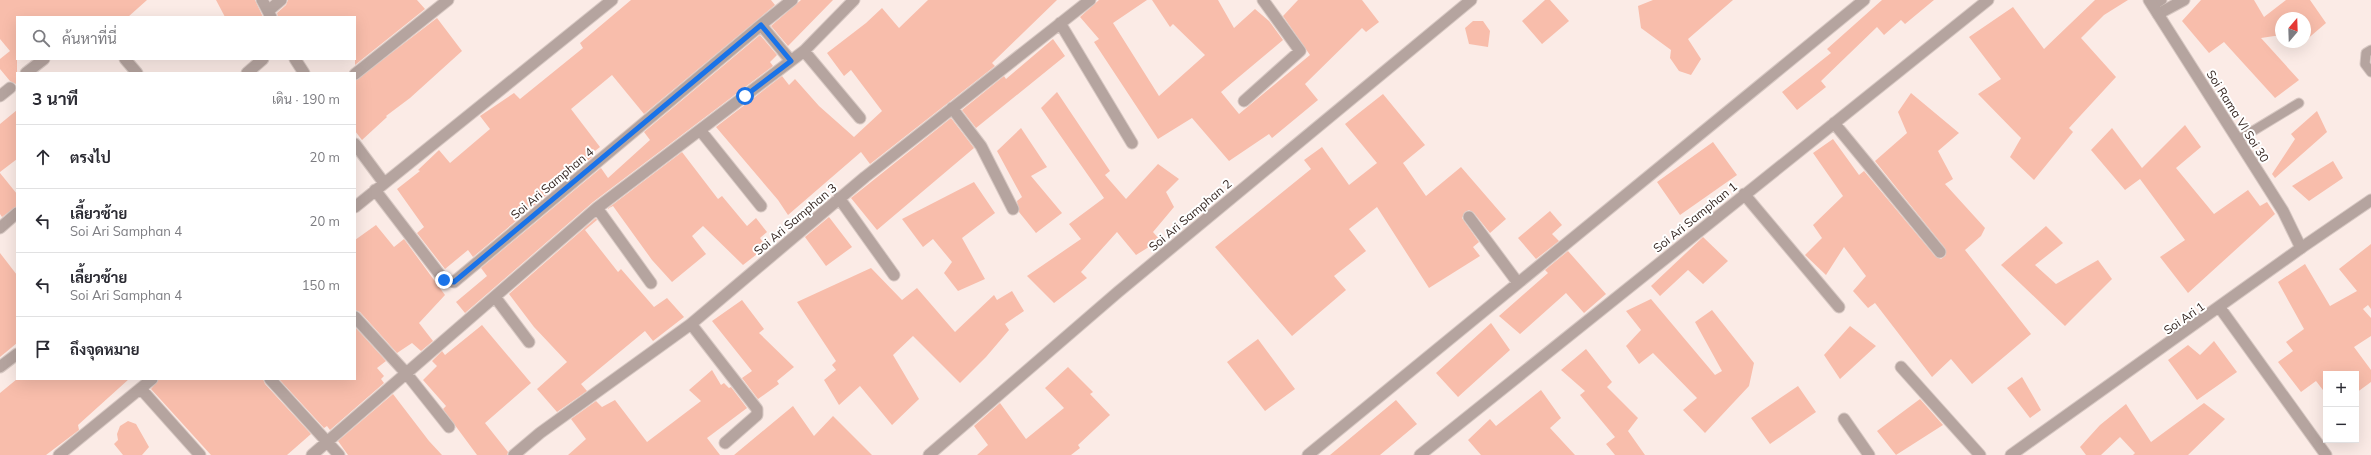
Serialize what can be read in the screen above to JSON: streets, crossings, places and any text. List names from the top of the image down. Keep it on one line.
{"streets":{"street":["Soi Rama VI Soi 30","Soi Ari Samphan 4","Soi Ari Samphan 2","Soi Ari Samphan 1","Soi Ari Samphan 3","Soi Ari 1"]},"crossings":[["Soi Rama VI Soi 30","Soi Ari 1"]],"north":"top","page":{"search":"ค้นหาที่นี่","heading":["3 นาที","เดิน · 190 m"],"list":[["ตรงไป","20 m"],["เลี้ยวซ้าย","Soi Ari Samphan 4","20 m"],["เลี้ยวซ้าย","Soi Ari Samphan 4","150 m"],"ถึงจุดหมาย"],"map_buttons":["+","−"]}}
